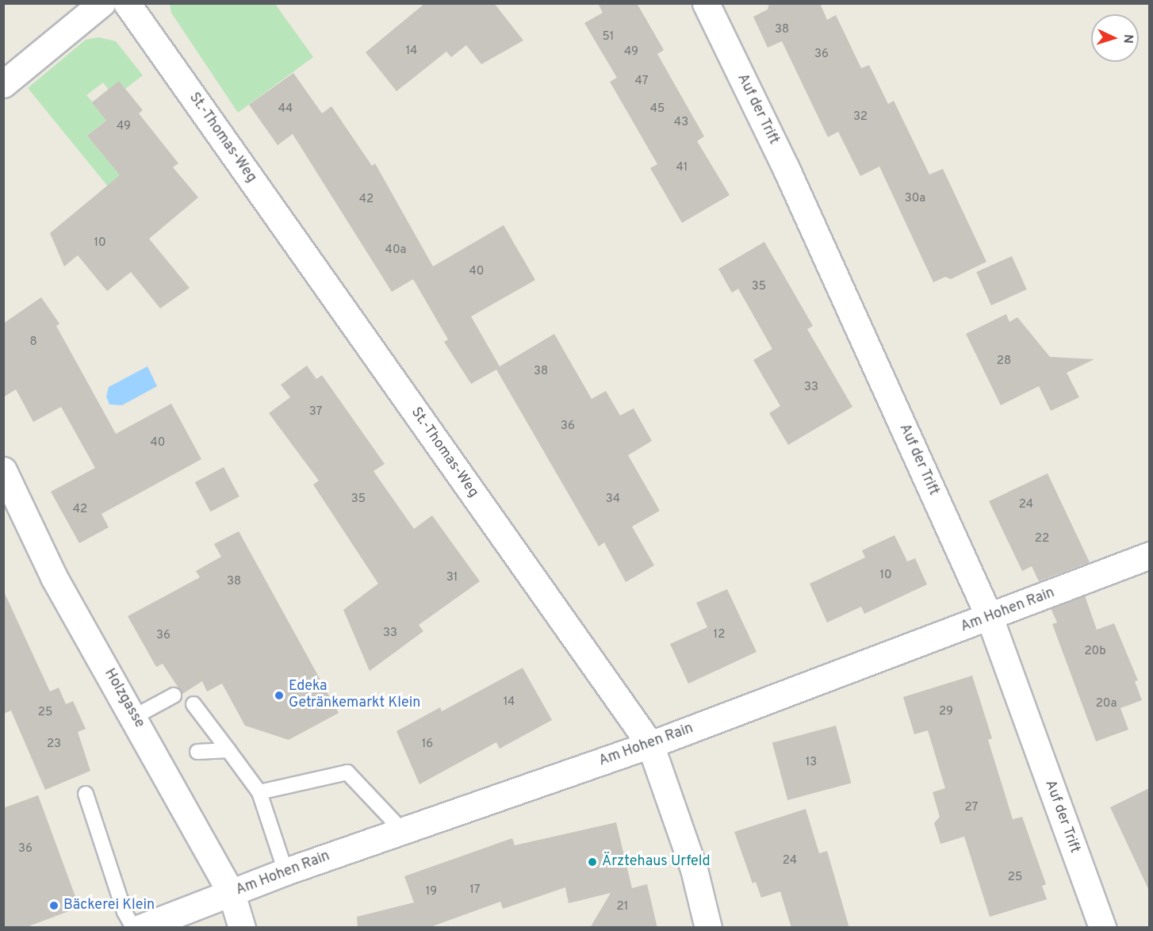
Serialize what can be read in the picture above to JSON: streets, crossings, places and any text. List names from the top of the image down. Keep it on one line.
{"streets":{"street":["Auf der Trift","St.-Thomas-Weg","Am Hohen Rain","Holzgasse"]},"crossings":[["Auf der Trift","Am Hohen Rain"],["St.-Thomas-Weg","Am Hohen Rain"],["Am Hohen Rain","Holzgasse"]],"places":["Edeka Getränkemarkt Klein","Ärztehaus Urfeld","Bäckerei Klein"],"house_numbers":["38","51","14","49","36","47","44","45","32","43","49","41","30a","42","10","40a","40","35","8","28","38","33","37","36","40","35","34","24","42","22","10","31","38","33","12","36","20b","14","20a","29","25","23","16","13","27","36","24","25","17","19","21"],"north":"right"}
